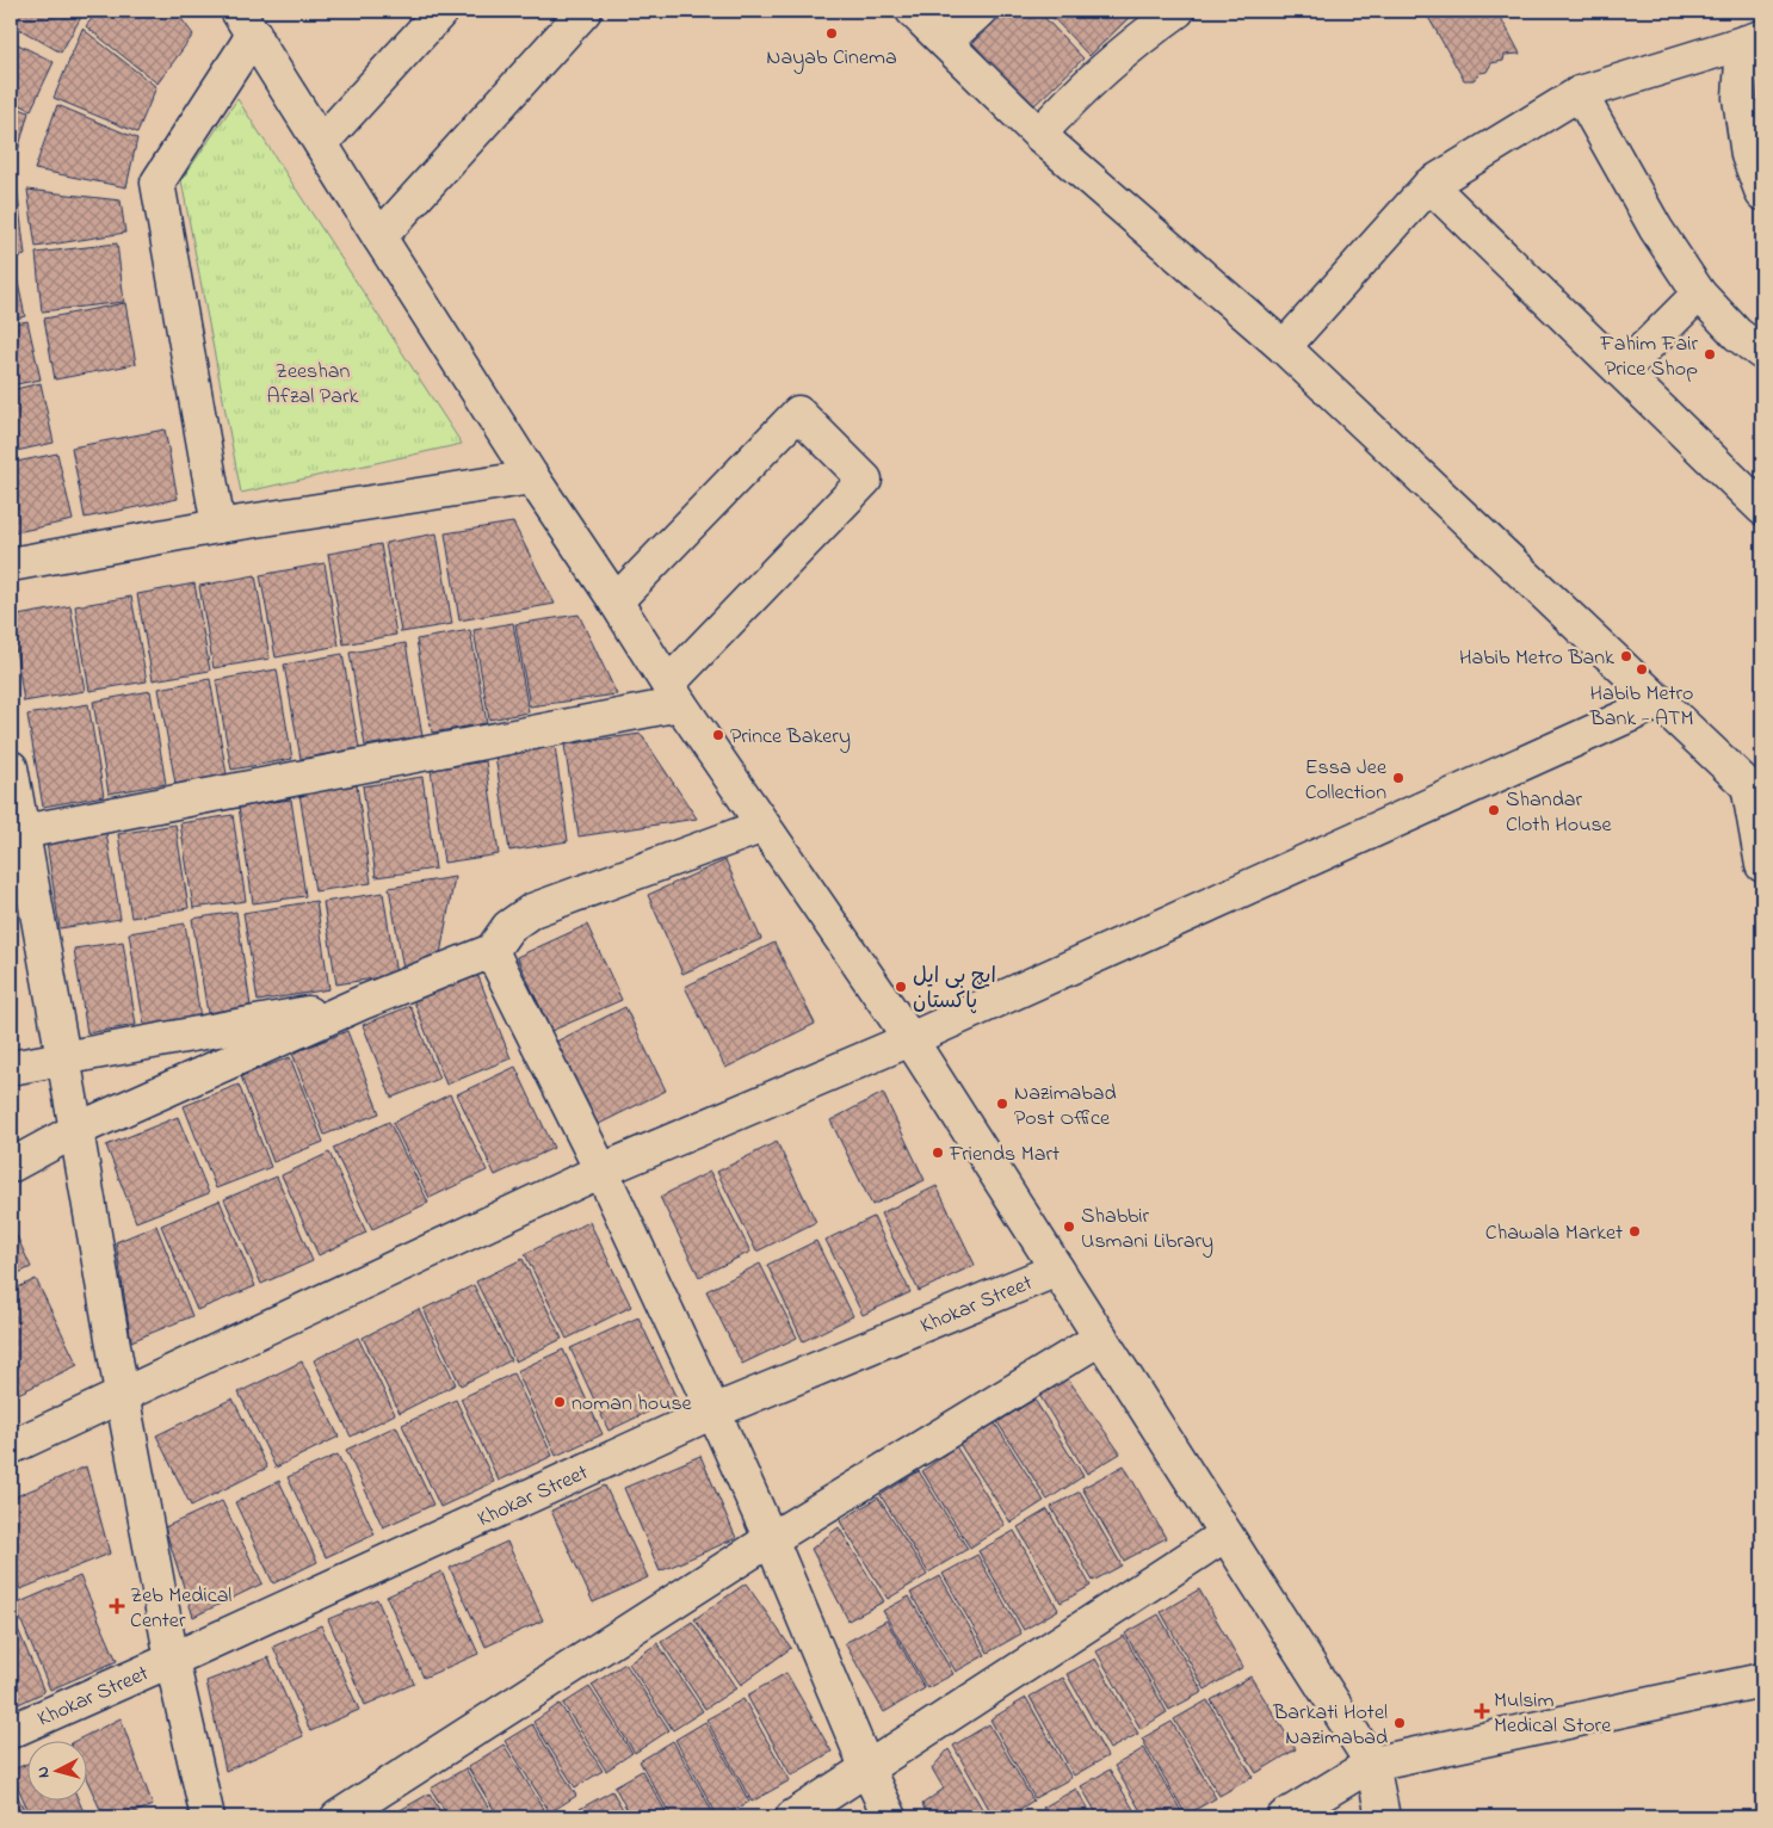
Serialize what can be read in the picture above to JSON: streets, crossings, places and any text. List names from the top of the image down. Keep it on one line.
{"streets":{"street":["Khokar Street"]},"parks":["Zeeshan Afzal Park"],"places":{"other":["Nayab Cinema","Fahim Fair Price Shop","Habib Metro Bank","Habib Metro Bank - ATM","Prince Bakery","Essa Jee Collection","Shandar Cloth House","ایچ بی ایل پاکستان","Nazimabad Post Office","Friends Mart","Shabbir Usmani Library","Chawala Market","noman house","Barkati Hotel Nazimabad"],"health":["Zeb Medical Center","Mulsim Medical Store"]},"north":"left"}
